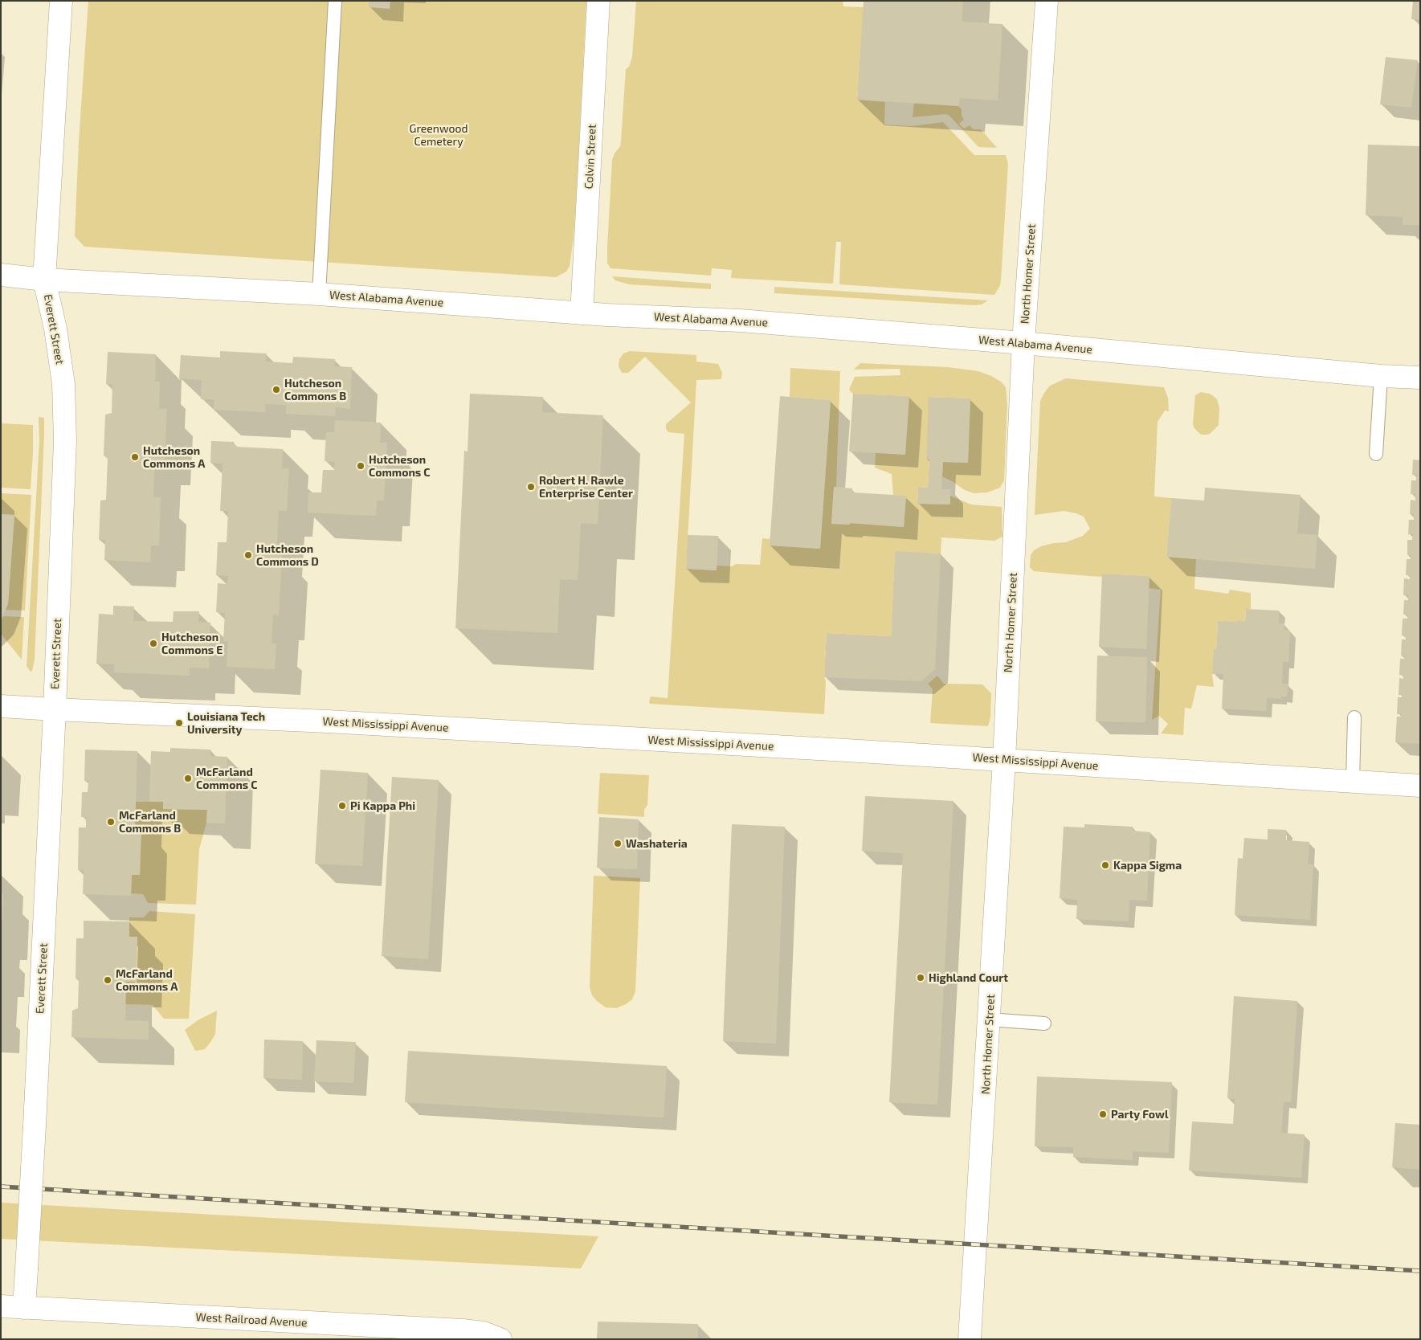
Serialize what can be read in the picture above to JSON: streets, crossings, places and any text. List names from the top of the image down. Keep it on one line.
{"streets":{"street":["Colvin Street","North Homer Street","West Alabama Avenue","Everett Street","West Mississippi Avenue","West Railroad Avenue"]},"crossings":[["Colvin Street","West Alabama Avenue"],["North Homer Street","West Alabama Avenue"],["North Homer Street","West Mississippi Avenue"],["West Alabama Avenue","Everett Street"],["Everett Street","West Mississippi Avenue"],["Everett Street","West Railroad Avenue"]],"parks":["Greenwood Cemetery"],"places":["Hutcheson Commons B","Hutcheson Commons A","Hutcheson Commons C","Robert H. Rawle Enterprise Center","Hutcheson Commons D","Hutcheson Commons E","Louisiana Tech University","McFarland Commons C","Pi Kappa Phi","McFarland Commons B","Washateria","Kappa Sigma","Highland Court","McFarland Commons A","Party Fowl"]}
